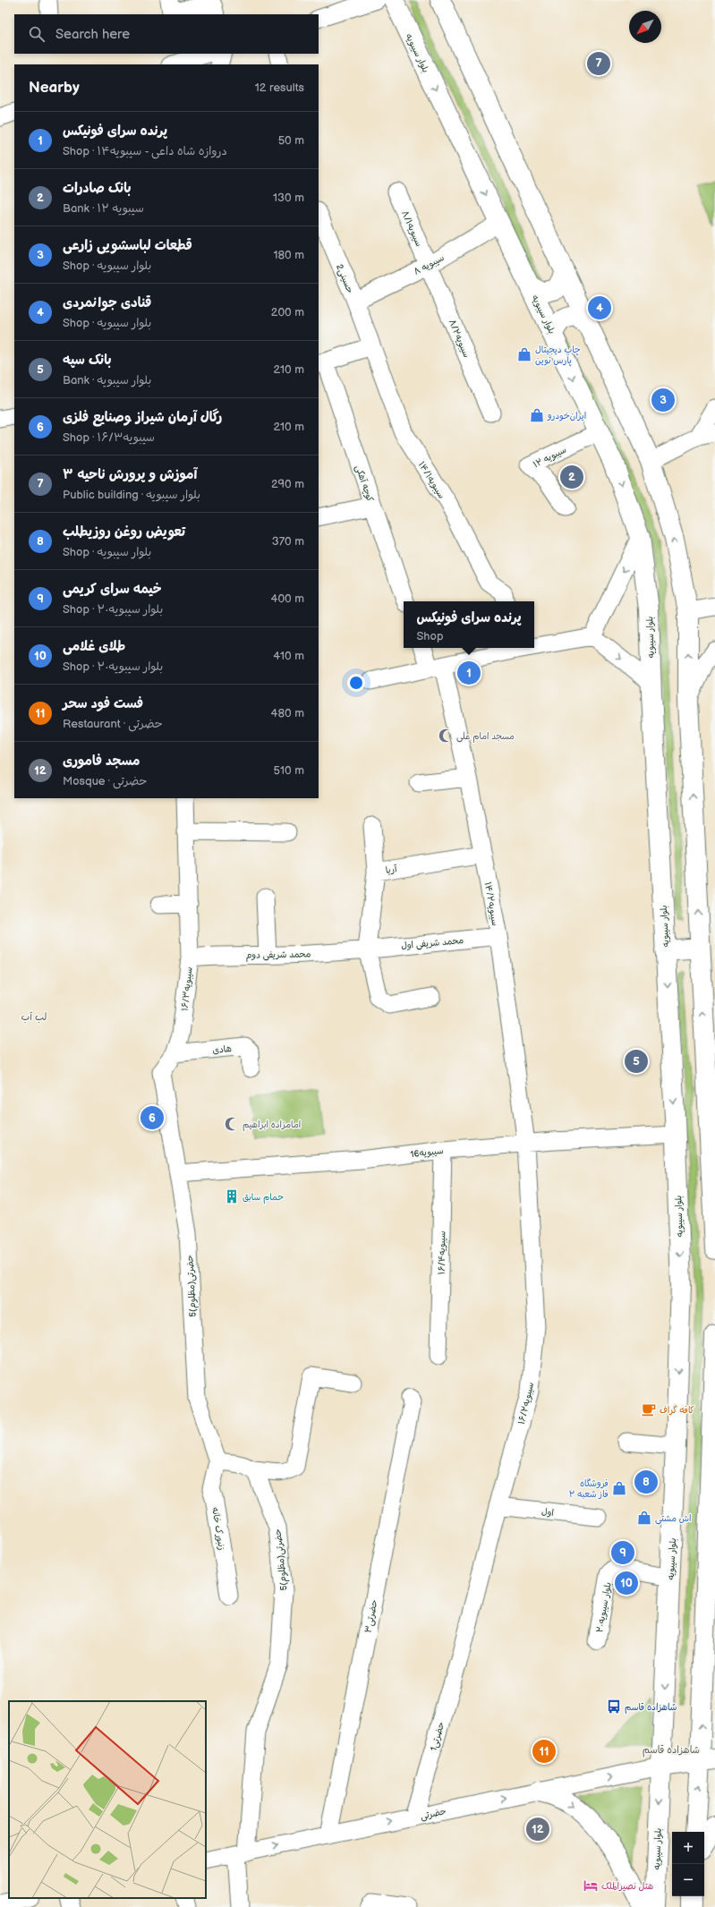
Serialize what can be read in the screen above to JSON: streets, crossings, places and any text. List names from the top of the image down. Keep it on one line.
{"streets":{"main road":["بلوار سیبویه"],"street":["سیبویه۸/۱","سیبویه ۸","حسینی2","سیبویه۸/۲","سیبویه ۱۲","سیبویه۱۴/۱","کوچه آهکی","آریا","سیبویه۱۴/۲","محمد شریفی اول","محمد شریفی دوم","سیبویه۱۶/۳","هادی","سیبویه16","سیبویه۱۶/۴","5حضرتی(مظلوم)","سیبویه۱۶/۲","اول","زنبورک خانه","بلوار سیبویه۲۰","حضرتی۳","1حضرتی","حضرتی"]},"crossings":[["بلوار سیبویه","سیبویه ۸"],["بلوار سیبویه","سیبویه ۱۲"],["بلوار سیبویه","سیبویه16"],["بلوار سیبویه","بلوار سیبویه۲۰"],["بلوار سیبویه","حضرتی"],["سیبویه۸/۱","سیبویه ۸"],["سیبویه۸/۱","سیبویه۸/۲"],["سیبویه ۸","حسینی2"],["سیبویه ۸","سیبویه۸/۲"],["حسینی2","سیبویه۱۴/۱"],["آریا","سیبویه۱۴/۲"],["آریا","محمد شریفی اول"],["آریا","محمد شریفی دوم"],["سیبویه۱۴/۲","محمد شریفی اول"],["سیبویه۱۴/۲","سیبویه16"],["سیبویه۱۴/۲","سیبویه۱۶/۲"],["محمد شریفی اول","محمد شریفی دوم"],["محمد شریفی دوم","سیبویه۱۶/۳"],["سیبویه۱۶/۳","هادی"],["سیبویه۱۶/۳","سیبویه16"],["سیبویه۱۶/۳","5حضرتی(مظلوم)"],["سیبویه16","سیبویه۱۶/۴"],["سیبویه16","5حضرتی(مظلوم)"],["سیبویه16","سیبویه۱۶/۲"],["5حضرتی(مظلوم)","زنبورک خانه"],["5حضرتی(مظلوم)","حضرتی"],["سیبویه۱۶/۲","اول"],["سیبویه۱۶/۲","1حضرتی"],["حضرتی۳","حضرتی"],["1حضرتی","حضرتی"]],"one_way":["حضرتی"],"districts":["لب آب","شاهزاده قاسم"],"places":{"shop":["چاپ دیجیتال پارس نوین","ایران‌خودرو","فروشگاه فاز شعبه ۲","اش مشتی"],"mosque":["مسجد امام علی","امامزاده ابراهیم"],"building":["حمام سابق"],"cafe":["کافه گراف"],"bus stop":["شاهزاده قاسم"],"hotel":["هتل نصیرالملک"]},"north":"bottom left","page":{"search":"Search here","pins":["7","4","3","2","1","5","6","8","9","10","11","12"],"heading":["Nearby","12 results"],"list":[{"mark":"1","name":"پرنده سرای فونیکس","note":"Shop · دروازه شاه داعی - سیبویه۱۴","value":"50 m"},{"mark":"2","name":"بانک صادرات","note":"Bank · سیبویه ۱۲","value":"130 m"},{"mark":"3","name":"قطعات لباسشویی زارعی","note":"Shop · بلوار سیبویه","value":"180 m"},{"mark":"4","name":"قنادی جوانمردی","note":"Shop · بلوار سیبویه","value":"200 m"},{"mark":"5","name":"بانک سپه","note":"Bank · بلوار سیبویه","value":"210 m"},{"mark":"6","name":"رگال آرمان شیراز وصنایع فلزی","note":"Shop · سیبویه۱۶/۳","value":"210 m"},{"mark":"7","name":"آموزش و پرورش ناحیه ۳","note":"Public building · بلوار سیبویه","value":"290 m"},{"mark":"8","name":"تعویض روغن روزیطلب","note":"Shop · بلوار سیبویه","value":"370 m"},{"mark":"9","name":"خیمه سرای کریمی","note":"Shop · بلوار سیبویه۲۰","value":"400 m"},{"mark":"10","name":"طلای غلامی","note":"Shop · بلوار سیبویه۲۰","value":"410 m"},{"mark":"11","name":"فست فود سحر","note":"Restaurant · حضرتی","value":"480 m"},{"mark":"12","name":"مسجد فاموری","note":"Mosque · حضرتی","value":"510 m"}],"popup":["پرنده سرای فونیکس","Shop"],"map_buttons":["+","−"]}}
